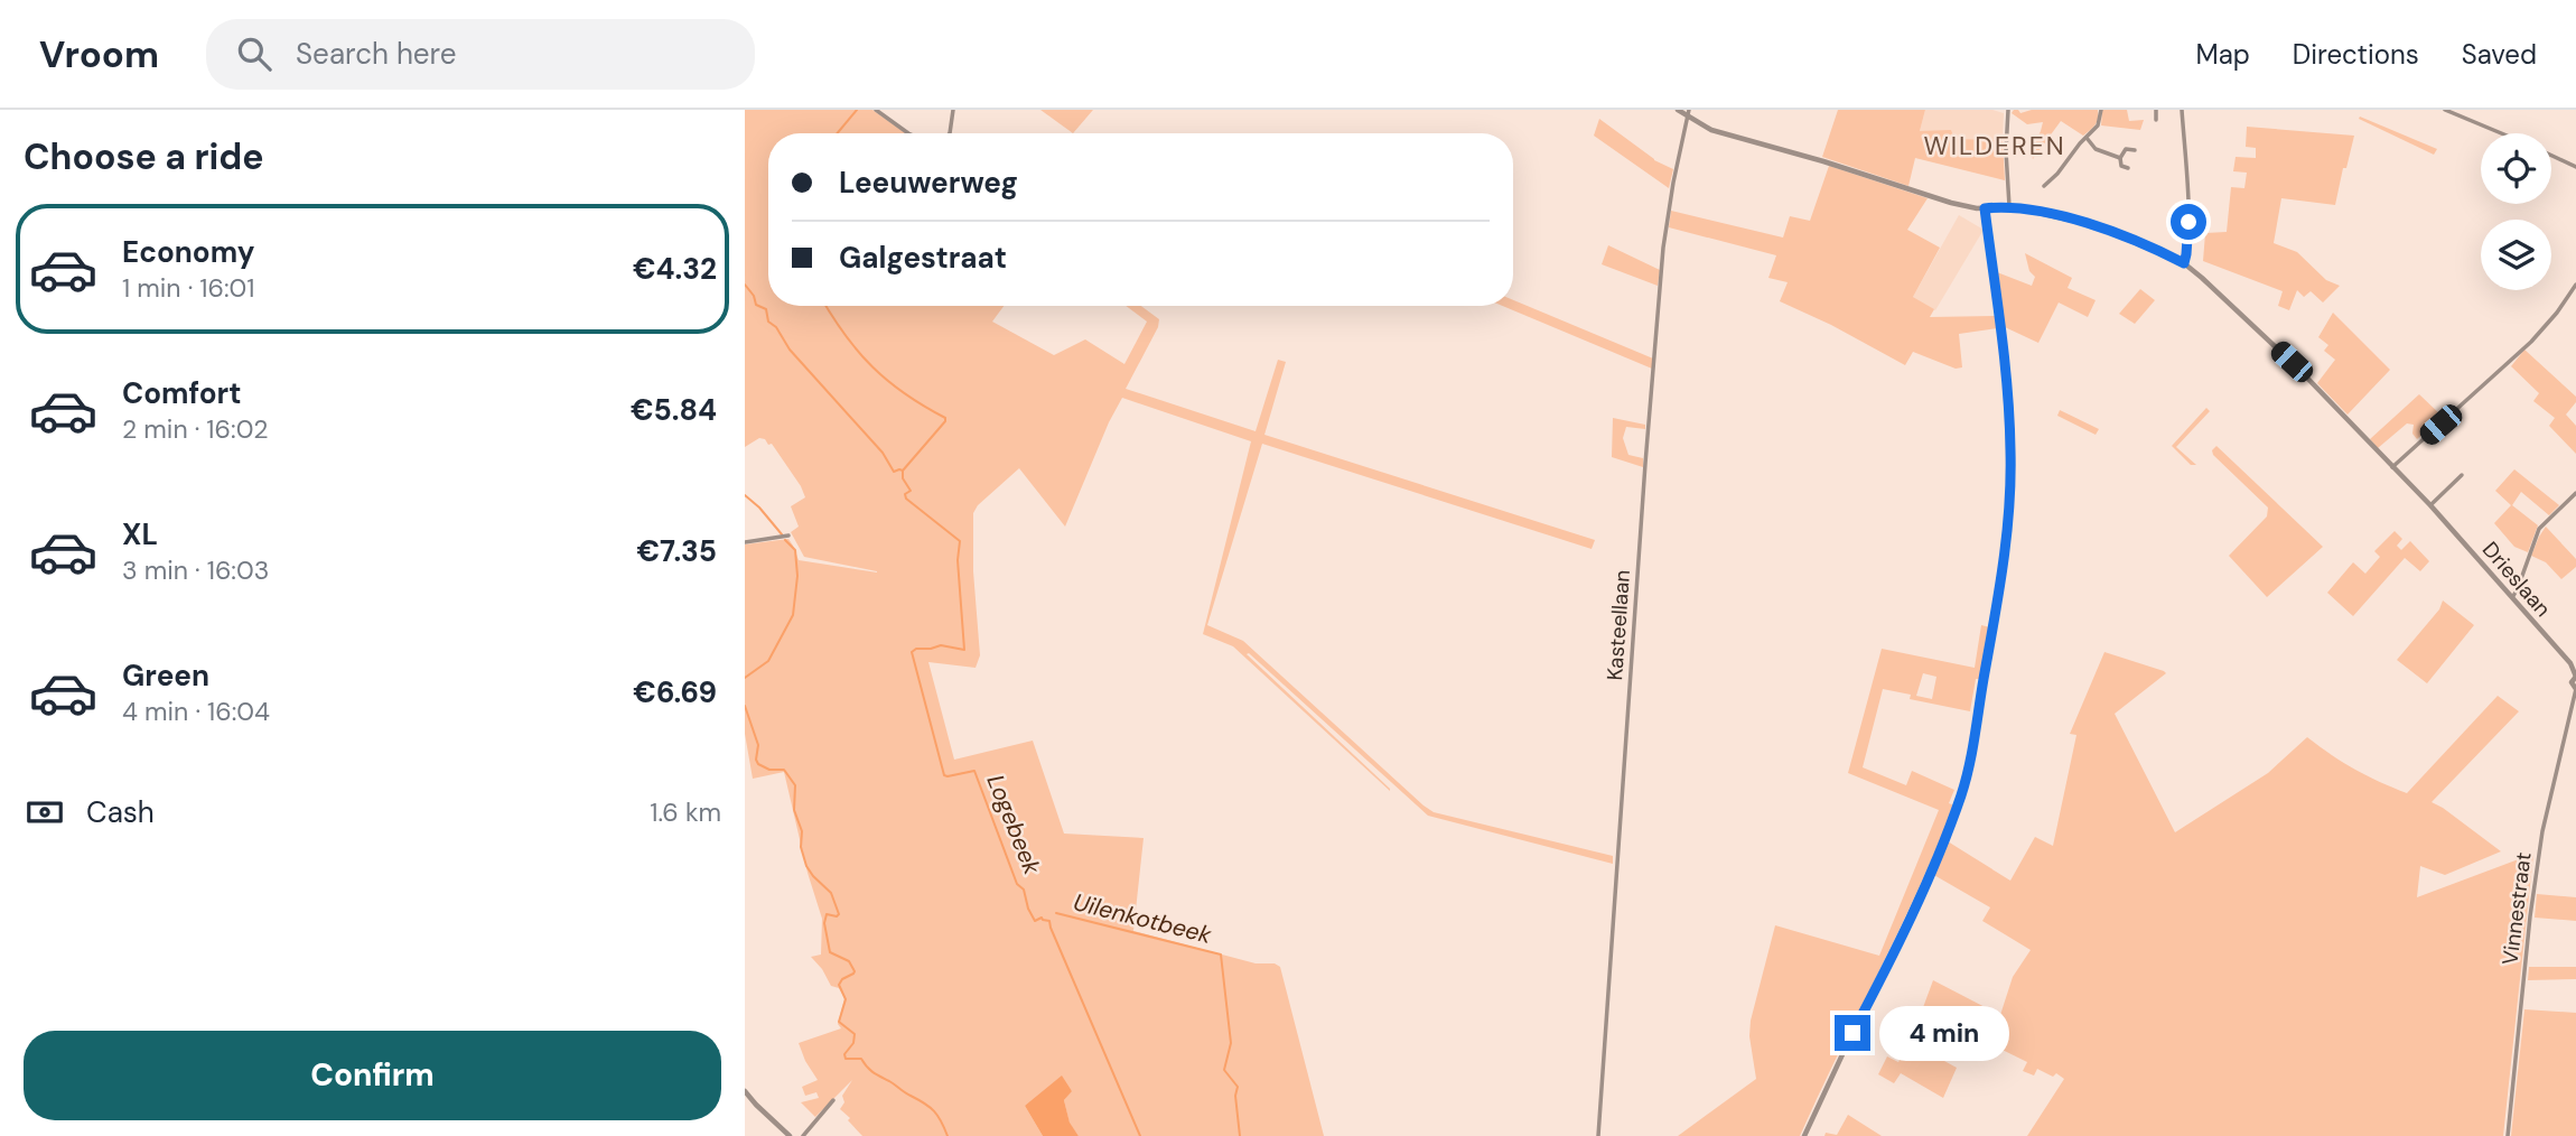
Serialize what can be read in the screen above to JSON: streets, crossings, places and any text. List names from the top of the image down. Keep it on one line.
{"streets":{"street":["Drieslaan","Kasteellaan","Vinnestraat"]},"crossings":[["Drieslaan","Kasteellaan"]],"districts":["WILDEREN"],"water":["Logebeek","Uilenkotbeek"],"page":{"header":"Vroom","search":"Search here","nav":["Map","Directions","Saved"],"heading":"Choose a ride","banner":["Leeuwerweg","Galgestraat"],"list":[{"name":"Economy","note":"1 min · 16:01","value":"€4.32"},{"name":"Comfort","note":"2 min · 16:02","value":"€5.84"},{"name":"XL","note":"3 min · 16:03","value":"€7.35"},{"name":"Green","note":"4 min · 16:04","value":"€6.69"}],"pay":["Cash","1.6 km"],"bubble":"4 min","buttons":"Confirm"}}
